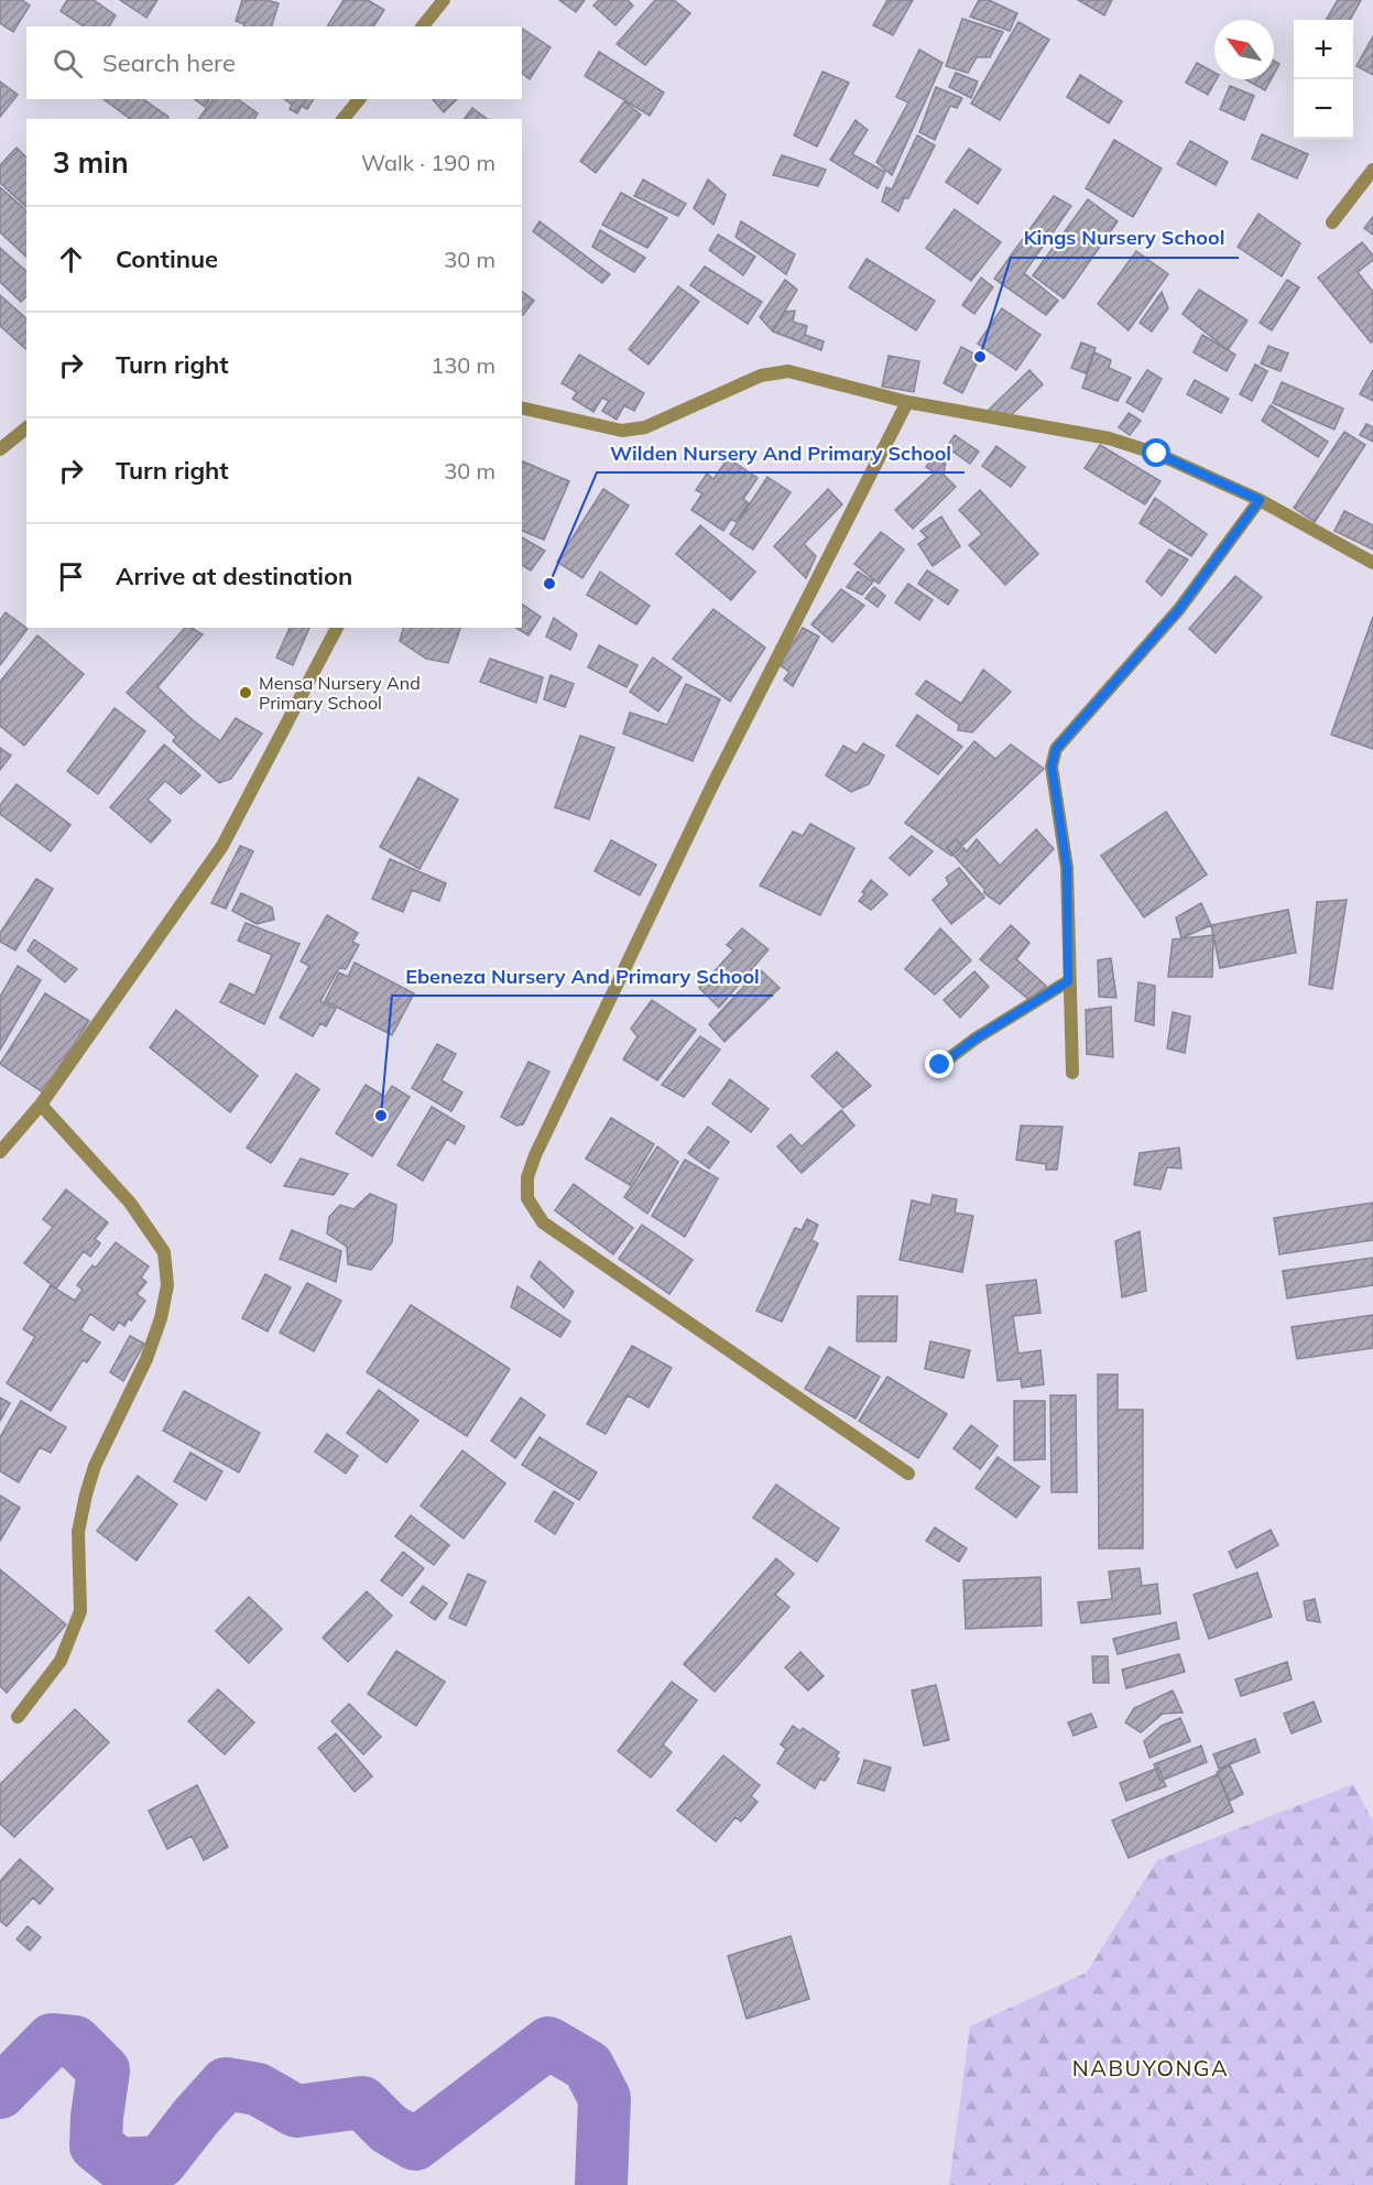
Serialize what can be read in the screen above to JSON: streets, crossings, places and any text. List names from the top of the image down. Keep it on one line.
{"districts":["NABUYONGA"],"places":["Kings Nursery School","Wilden Nursery And Primary School","Mensa Nursery And Primary School","Ebeneza Nursery And Primary School"],"north":"top left","page":{"map_buttons":["+","−"],"search":"Search here","heading":["3 min","Walk · 190 m"],"list":[["Continue","30 m"],["Turn right","130 m"],["Turn right","30 m"],"Arrive at destination"]}}
